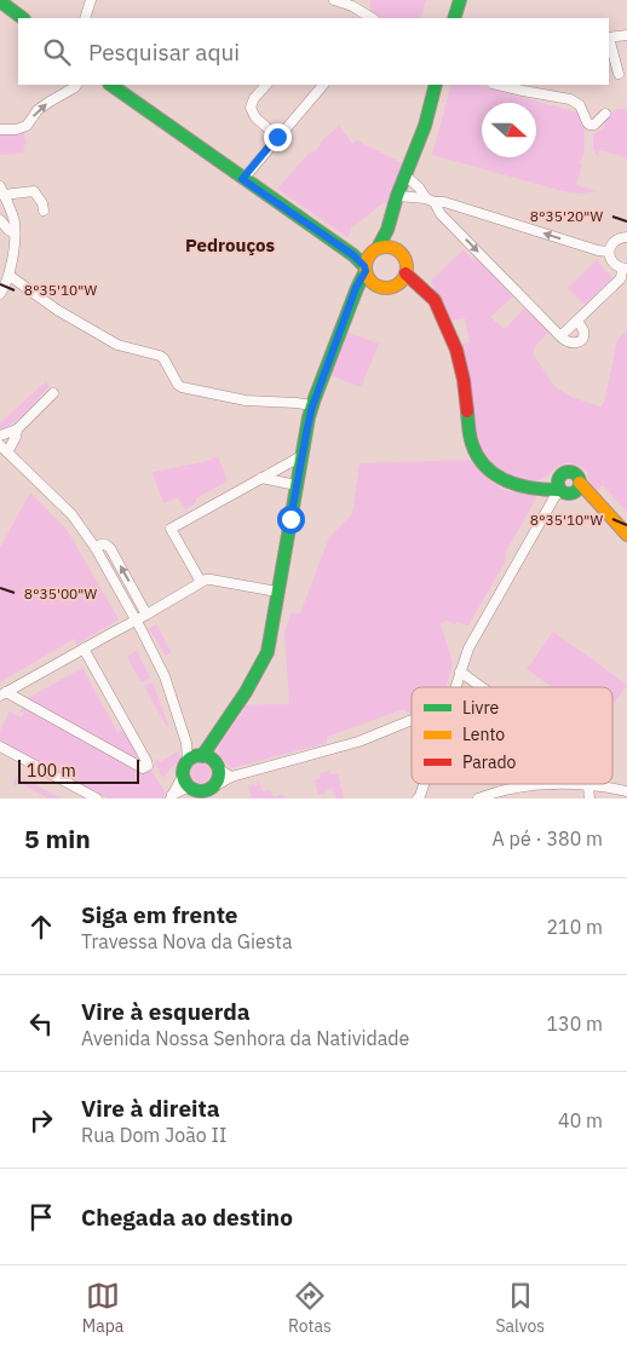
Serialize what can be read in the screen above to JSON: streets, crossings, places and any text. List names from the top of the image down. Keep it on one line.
{"districts":["Pedrouços"],"legend":["Livre","Lento","Parado"],"scale_bar":"100 m","north":"right","page":{"search":"Pesquisar aqui","scale":"100 m","heading":["5 min","A pé · 380 m"],"list":[["Siga em frente","Travessa Nova da Giesta","210 m"],["Vire à esquerda","Avenida Nossa Senhora da Natividade","130 m"],["Vire à direita","Rua Dom João II","40 m"],"Chegada ao destino"],"nav":["Mapa","Rotas","Salvos"]},"coordinates":["8°35'20\"W","8°35'10\"W","8°35'00\"W"]}
